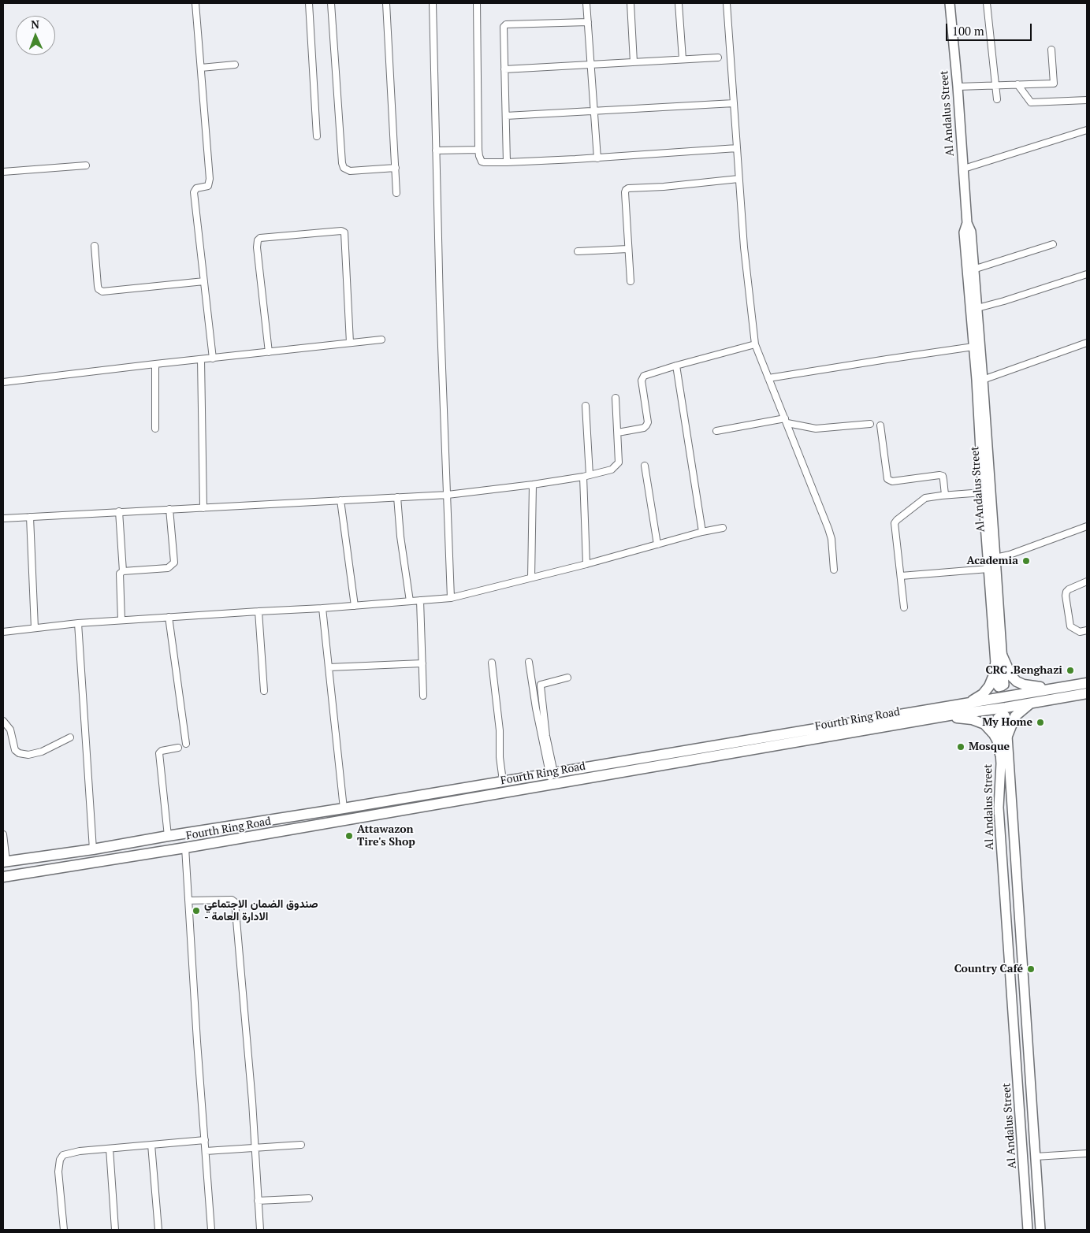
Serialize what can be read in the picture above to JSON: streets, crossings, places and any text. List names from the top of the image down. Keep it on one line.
{"streets":{"main road":["Al Andalus Street","Fourth Ring Road"]},"places":["Academia","CRC .Benghazi","My Home","Mosque","Attawazon Tire's Shop","صندوق الضمان الاجتماعي - الادارة العامة","Country Café"],"scale_bar":"100 m","north":"top"}
